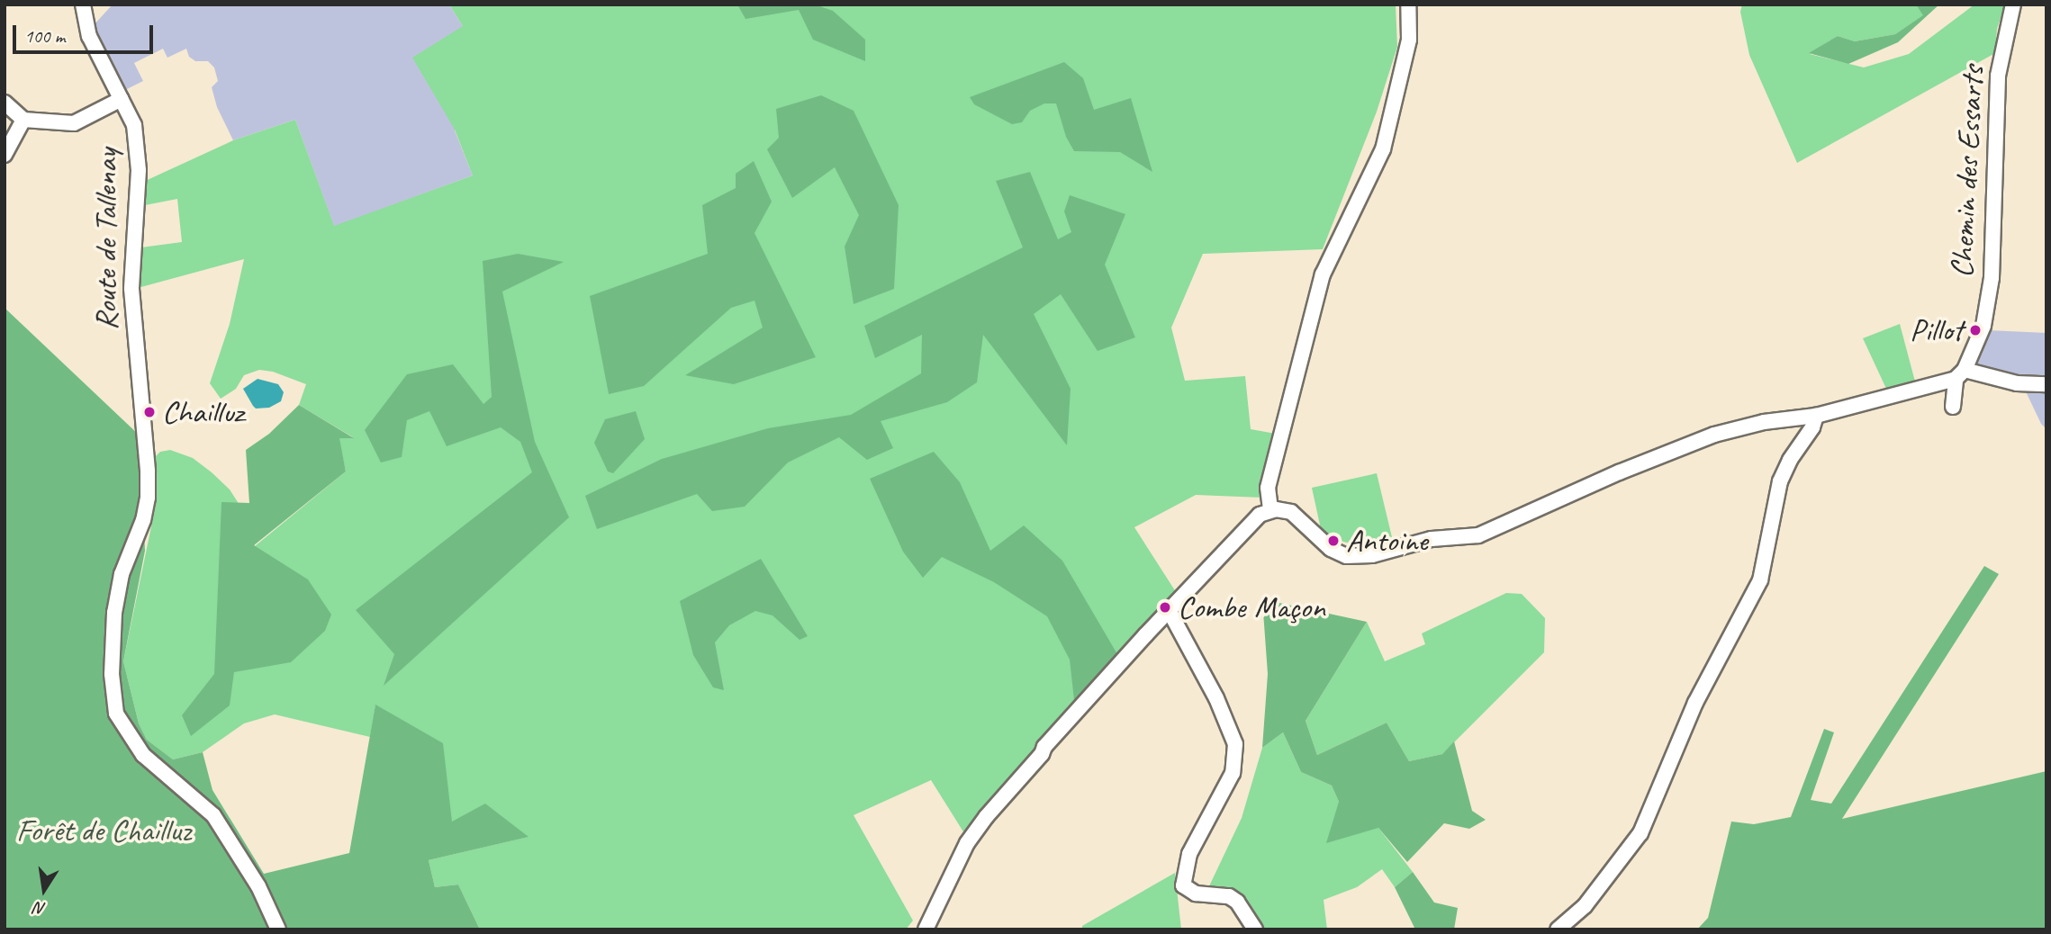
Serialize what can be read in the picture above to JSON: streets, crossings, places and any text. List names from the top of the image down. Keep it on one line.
{"streets":{"street":["Chemin des Essarts","Route de Tallenay"]},"parks":["Forêt de Chailluz"],"places":["Pillot","Chailluz","Antoine","Combe Maçon"],"scale_bar":"100 m","north":"bottom"}
